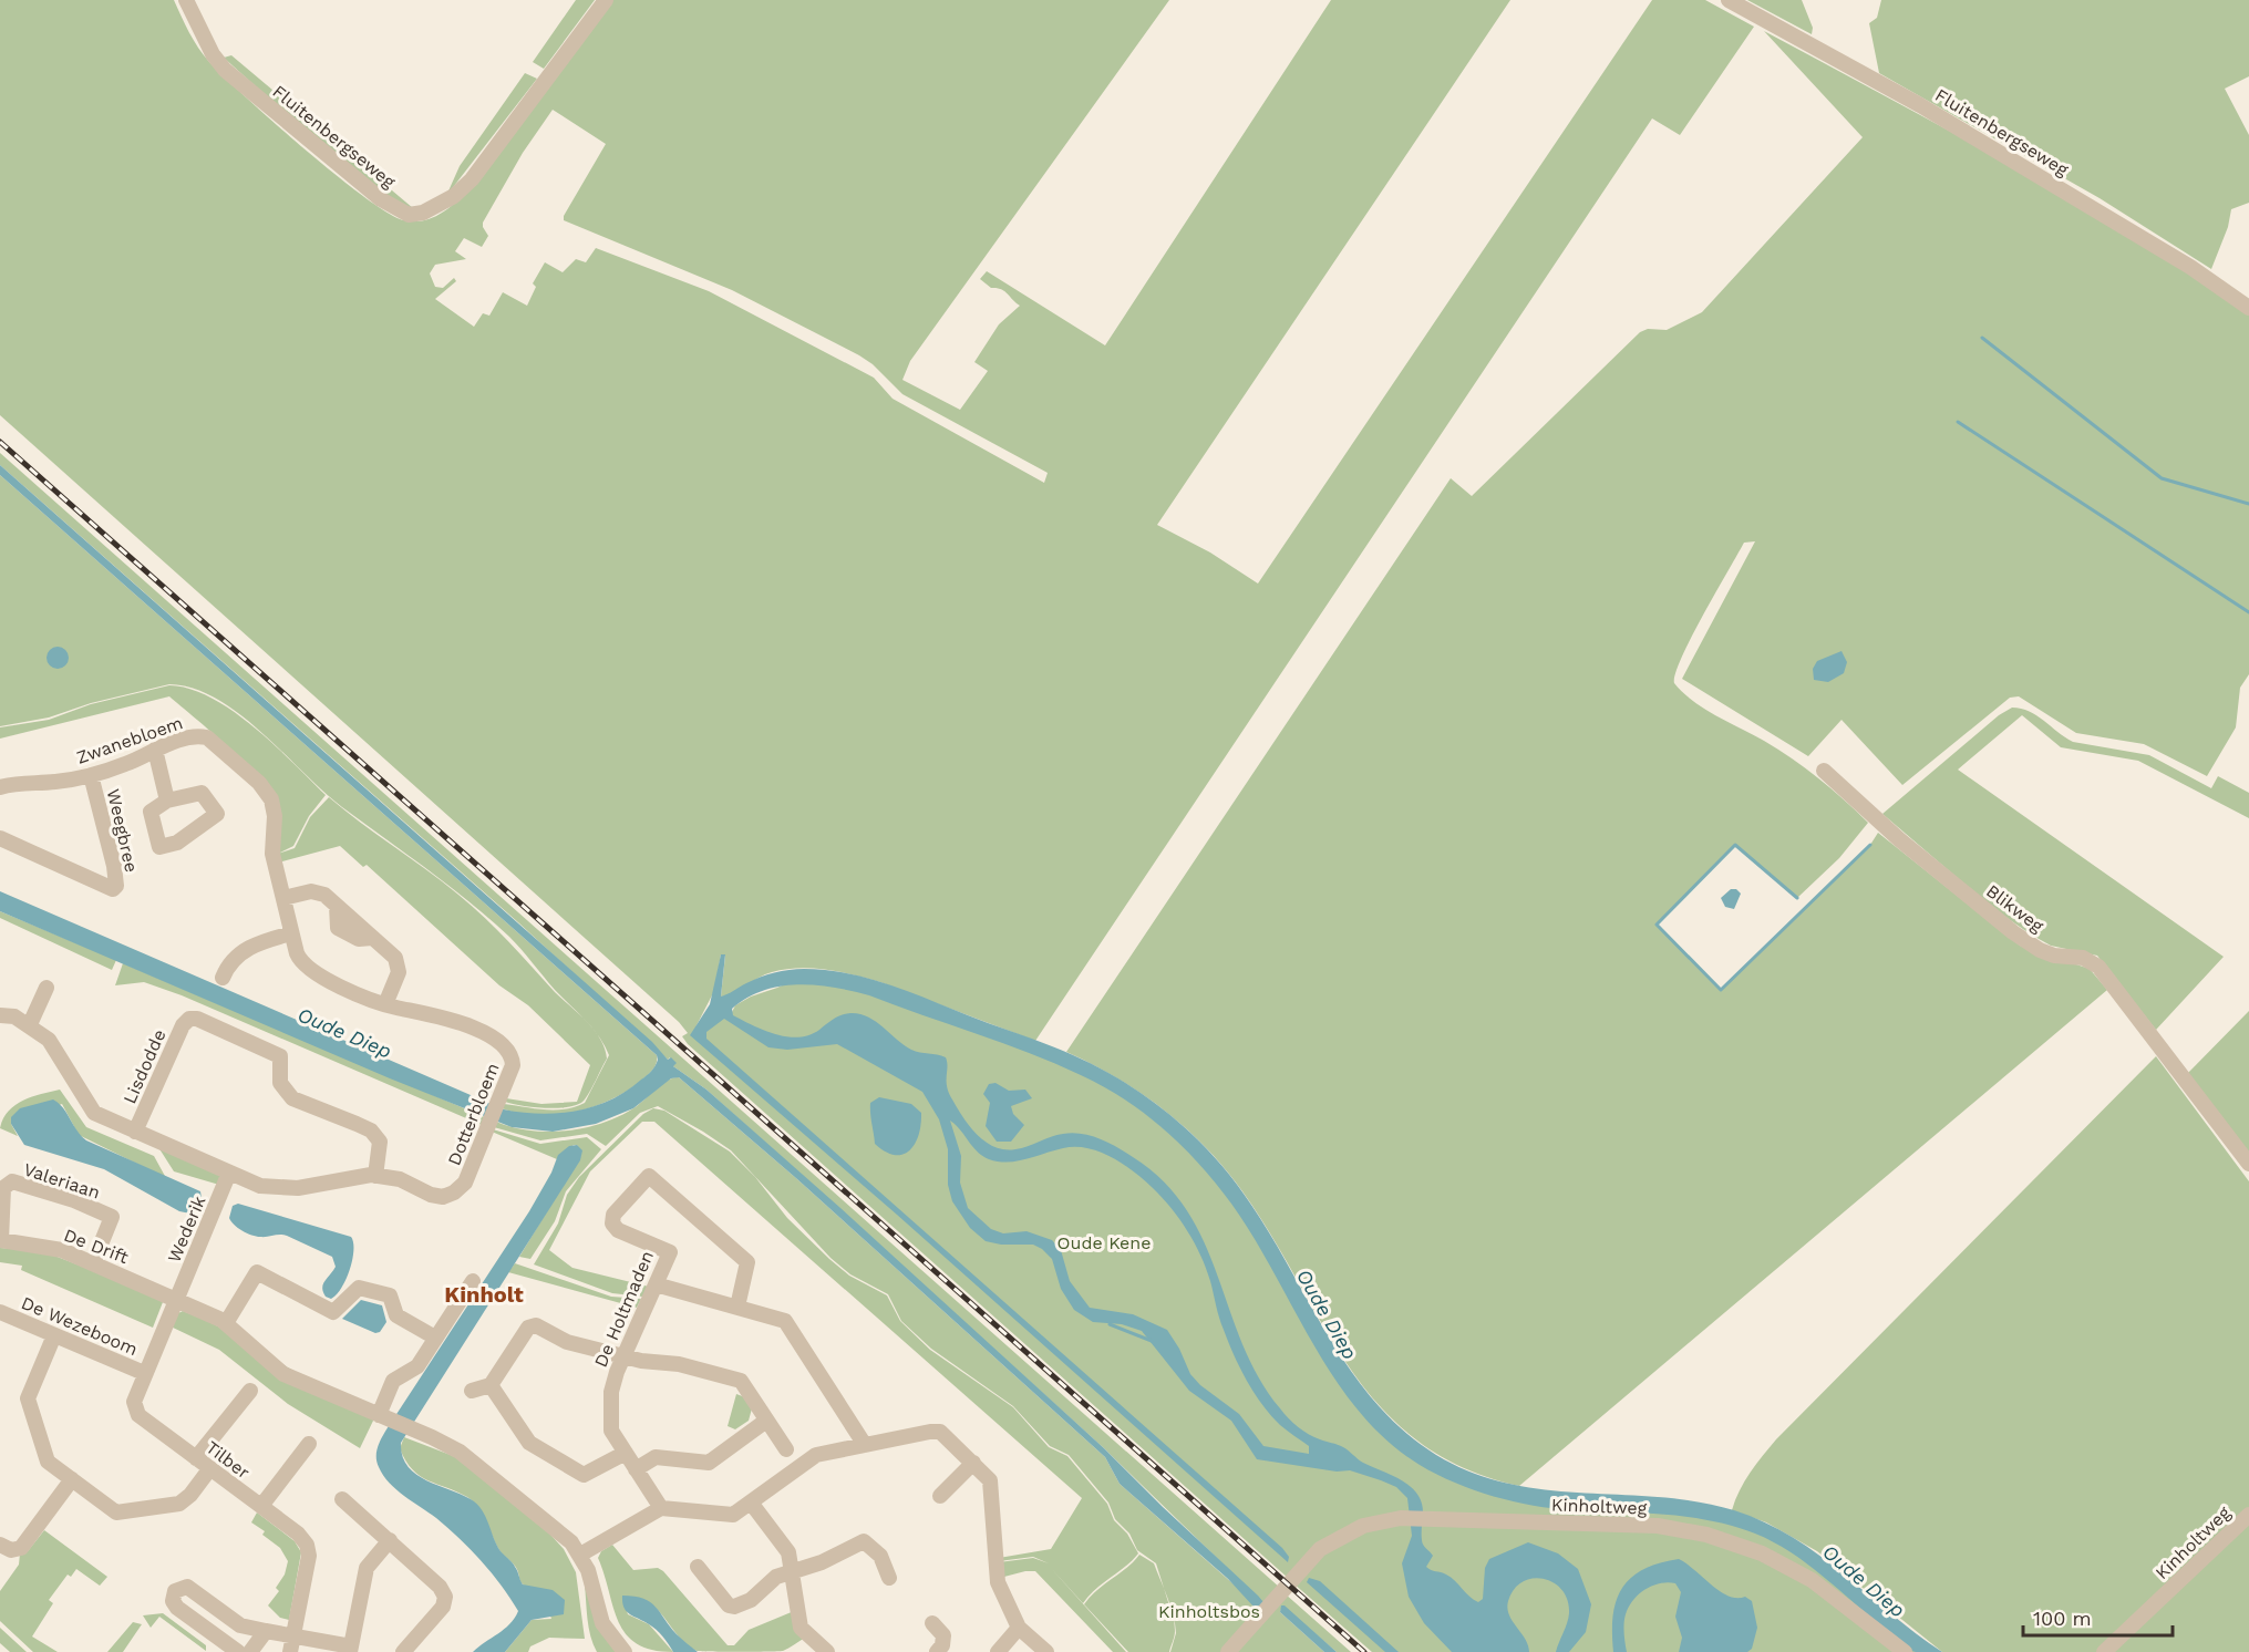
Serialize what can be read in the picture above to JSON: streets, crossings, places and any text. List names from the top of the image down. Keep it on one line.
{"streets":{"street":["Fluitenbergseweg","Zwanebloem","Weegbree","Blikweg","Lisdodde","Dotterbloem","Valeriaan","Wederik","De Drift","De Holtmaden","De Wezeboom","Tilber","Kinholtweg"]},"crossings":[["Zwanebloem","Weegbree"],["Zwanebloem","Dotterbloem"],["Lisdodde","Dotterbloem"],["Dotterbloem","Wederik"],["Valeriaan","De Drift"],["Wederik","De Drift"],["Wederik","Tilber"],["De Drift","Tilber"],["De Wezeboom","Tilber"]],"districts":["Kinholt"],"water":["Oude Diep"],"parks":["Oude Kene","Kinholtsbos"],"scale_bar":"100 m"}
